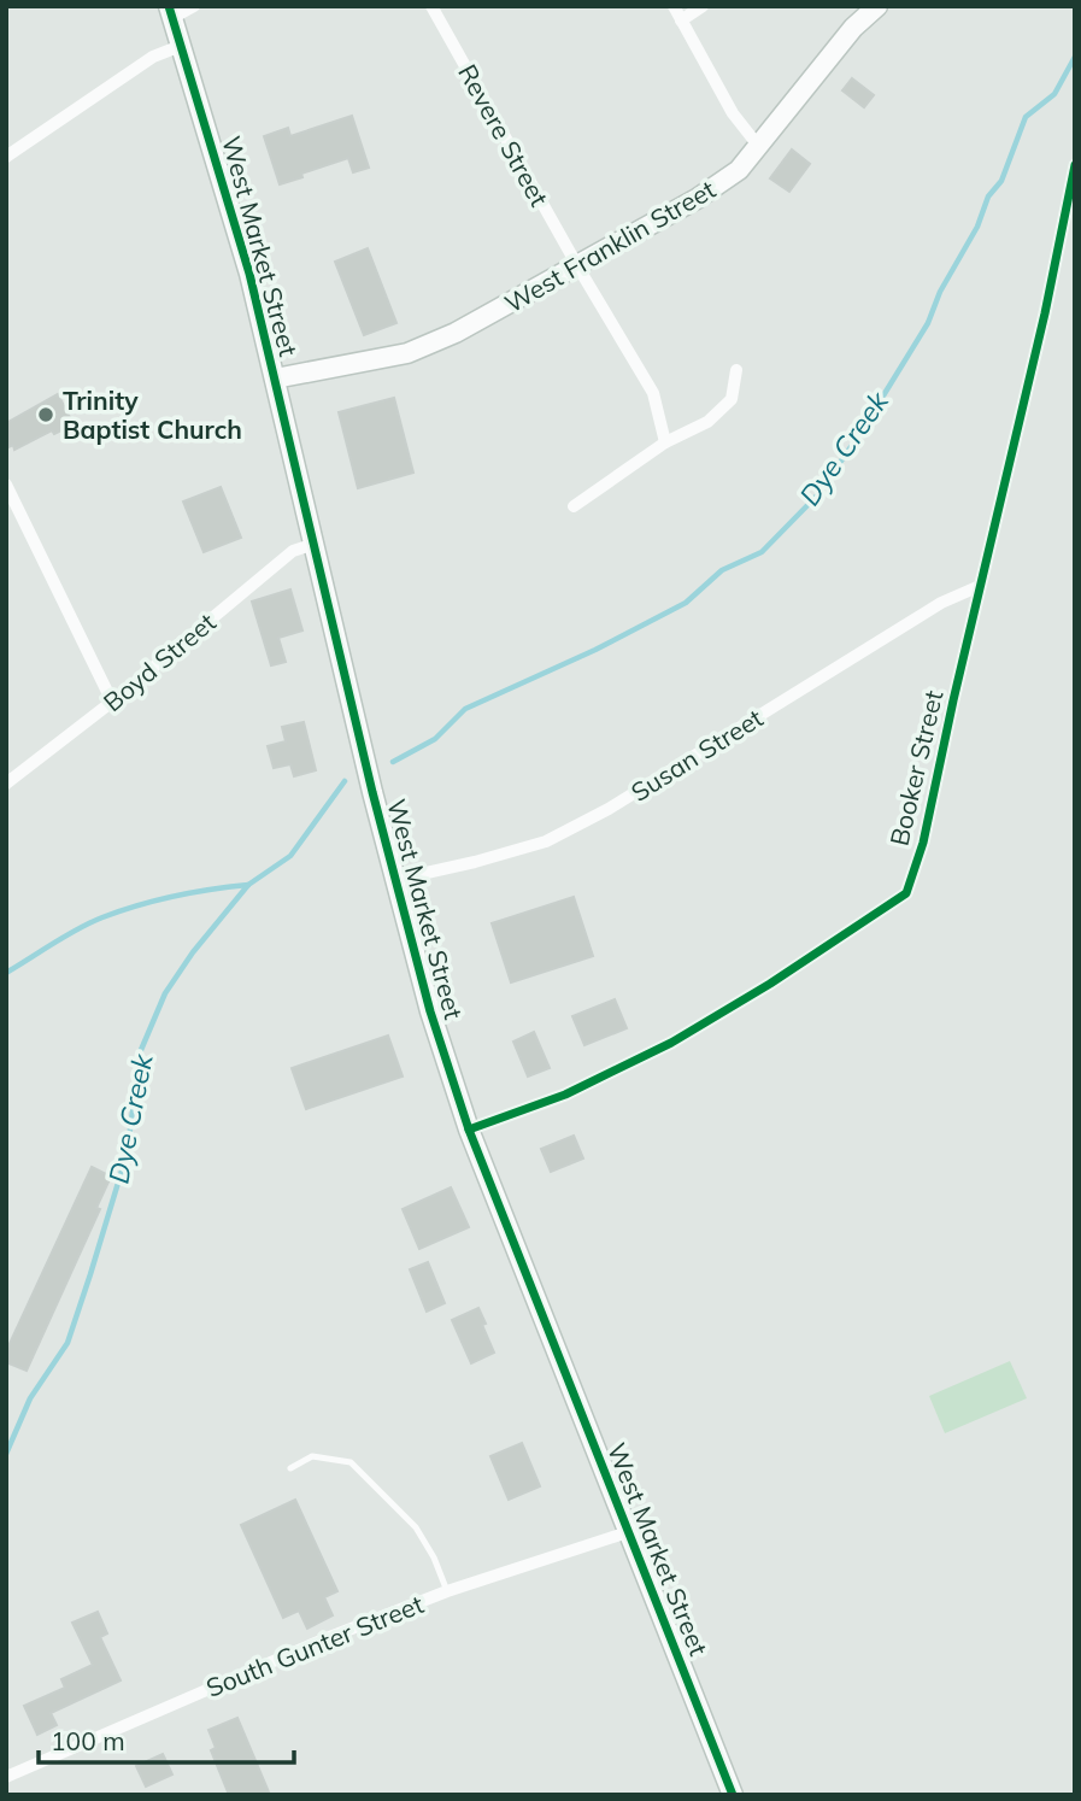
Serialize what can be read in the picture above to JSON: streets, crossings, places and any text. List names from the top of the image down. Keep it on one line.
{"streets":{"street":["Revere Street","West Market Street","West Franklin Street","Boyd Street","Susan Street","Booker Street","South Gunter Street"]},"crossings":[["Revere Street","West Franklin Street"],["West Market Street","West Franklin Street"],["West Market Street","Boyd Street"],["West Market Street","Susan Street"],["West Market Street","Booker Street"],["West Market Street","South Gunter Street"],["Susan Street","Booker Street"]],"water":["Dye Creek"],"places":["Trinity Baptist Church"],"scale_bar":"100 m"}
